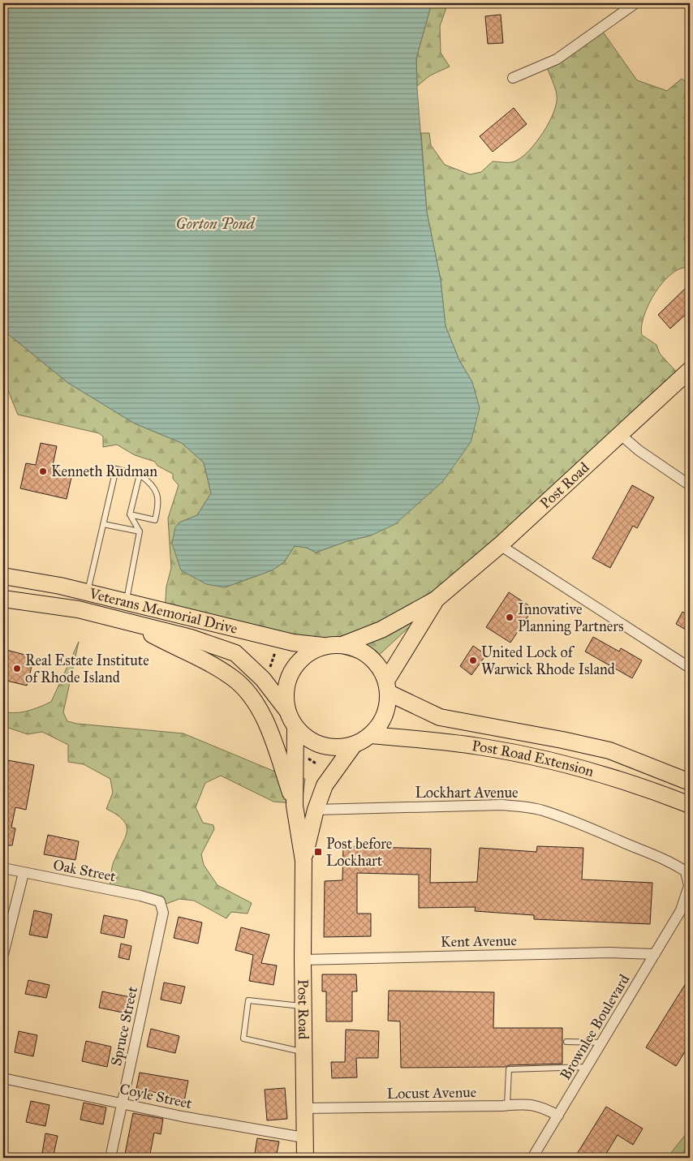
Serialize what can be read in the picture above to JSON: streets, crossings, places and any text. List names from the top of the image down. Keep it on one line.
{"streets":{"main road":["Post Road","Veterans Memorial Drive","Post Road Extension"],"street":["Lockhart Avenue","Oak Street","Kent Avenue","Spruce Street","Brownlee Boulevard","Locust Avenue","Coyle Street"]},"crossings":[["Post Road","Veterans Memorial Drive"],["Post Road","Post Road Extension"],["Post Road","Kent Avenue"],["Post Road","Locust Avenue"],["Post Road","Coyle Street"],["Veterans Memorial Drive","Post Road Extension"],["Lockhart Avenue","Brownlee Boulevard"],["Oak Street","Spruce Street"],["Kent Avenue","Brownlee Boulevard"],["Spruce Street","Coyle Street"],["Brownlee Boulevard","Locust Avenue"]],"water":["Gorton Pond"],"places":{"other":["Kenneth Rudman","Innovative Planning Partners","United Lock of Warwick Rhode Island","Real Estate Institute of Rhode Island"],"transit":["Post before Lockhart"]}}
